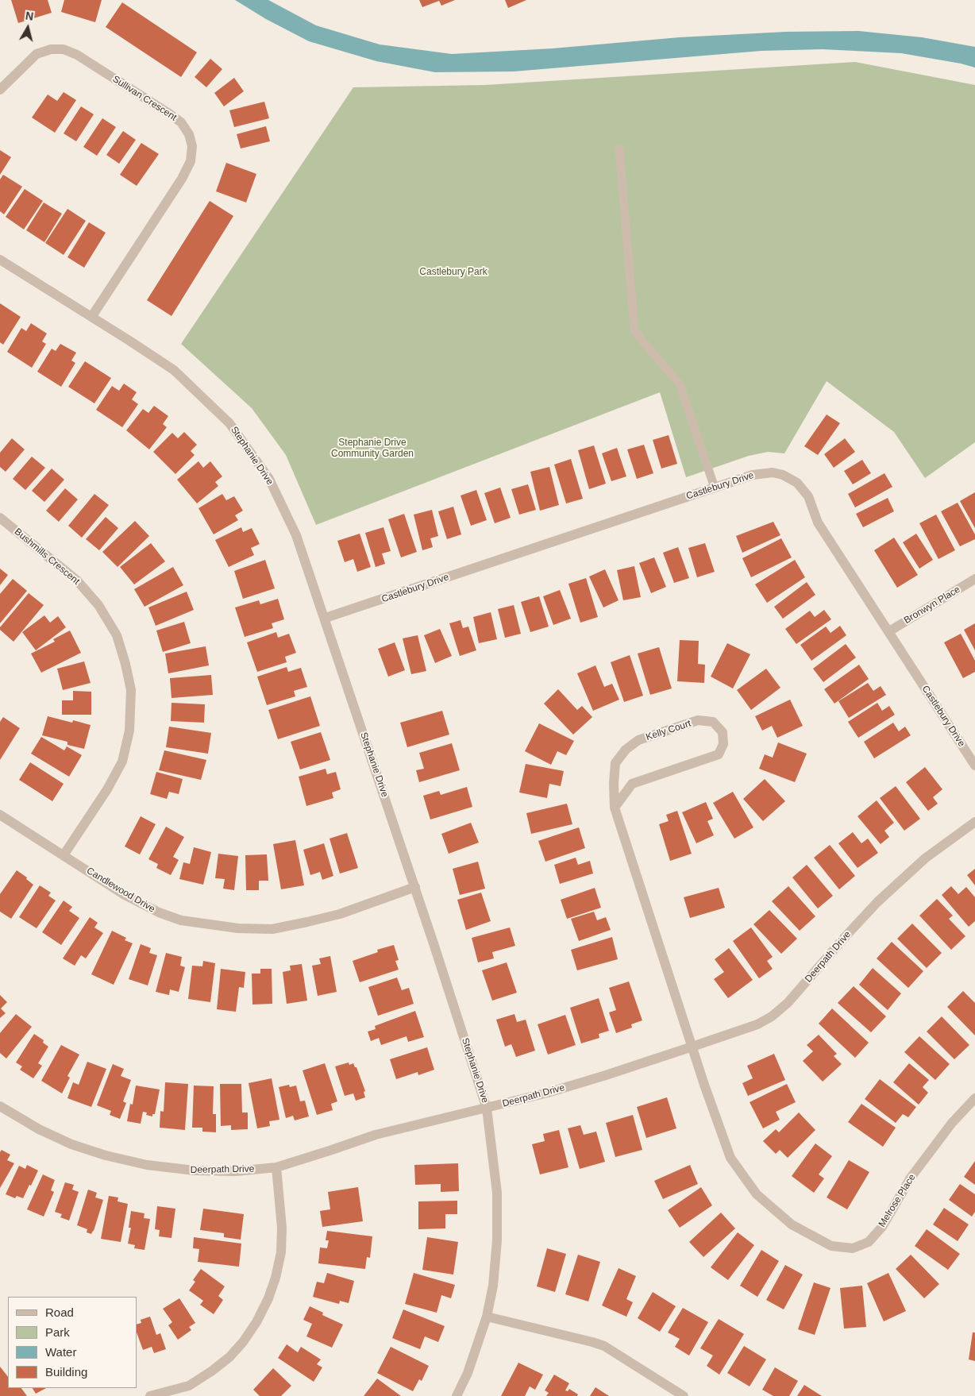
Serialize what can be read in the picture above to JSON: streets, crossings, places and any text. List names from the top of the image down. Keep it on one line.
{"streets":{"street":["Sullivan Crescent","Stephanie Drive","Castlebury Drive","Bushmills Crescent","Bronwyn Place","Kelly Court","Candlewood Drive","Deerpath Drive","Melrose Place"]},"crossings":[["Sullivan Crescent","Stephanie Drive"],["Stephanie Drive","Castlebury Drive"],["Stephanie Drive","Candlewood Drive"],["Stephanie Drive","Deerpath Drive"],["Castlebury Drive","Bronwyn Place"],["Bushmills Crescent","Candlewood Drive"],["Kelly Court","Deerpath Drive"],["Kelly Court","Melrose Place"],["Deerpath Drive","Melrose Place"]],"parks":["Castlebury Park","Stephanie Drive Community Garden"],"legend":["Road","Park","Water","Building"],"north":"top"}
